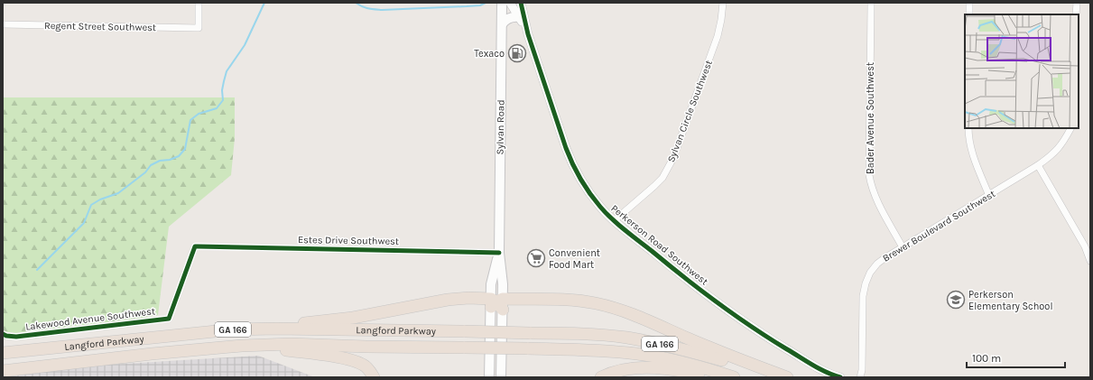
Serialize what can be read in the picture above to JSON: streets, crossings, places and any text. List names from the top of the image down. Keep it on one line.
{"streets":{"highway":["GA 166","Langford Parkway"],"main road":["Sylvan Road"],"street":["Regent Street Southwest","Sylvan Circle Southwest","Bader Avenue Southwest","Brewer Boulevard Southwest","Estes Drive Southwest","Perkerson Road Southwest","Lakewood Avenue Southwest"]},"crossings":[["Sylvan Circle Southwest","Perkerson Road Southwest"],["Bader Avenue Southwest","Brewer Boulevard Southwest"],["Sylvan Road","Estes Drive Southwest"],["Estes Drive Southwest","Lakewood Avenue Southwest"]],"places":{"fuel station":["Texaco"],"supermarket":["Convenient Food Mart"],"school or university":["Perkerson Elementary School"]},"scale_bar":"100 m"}
